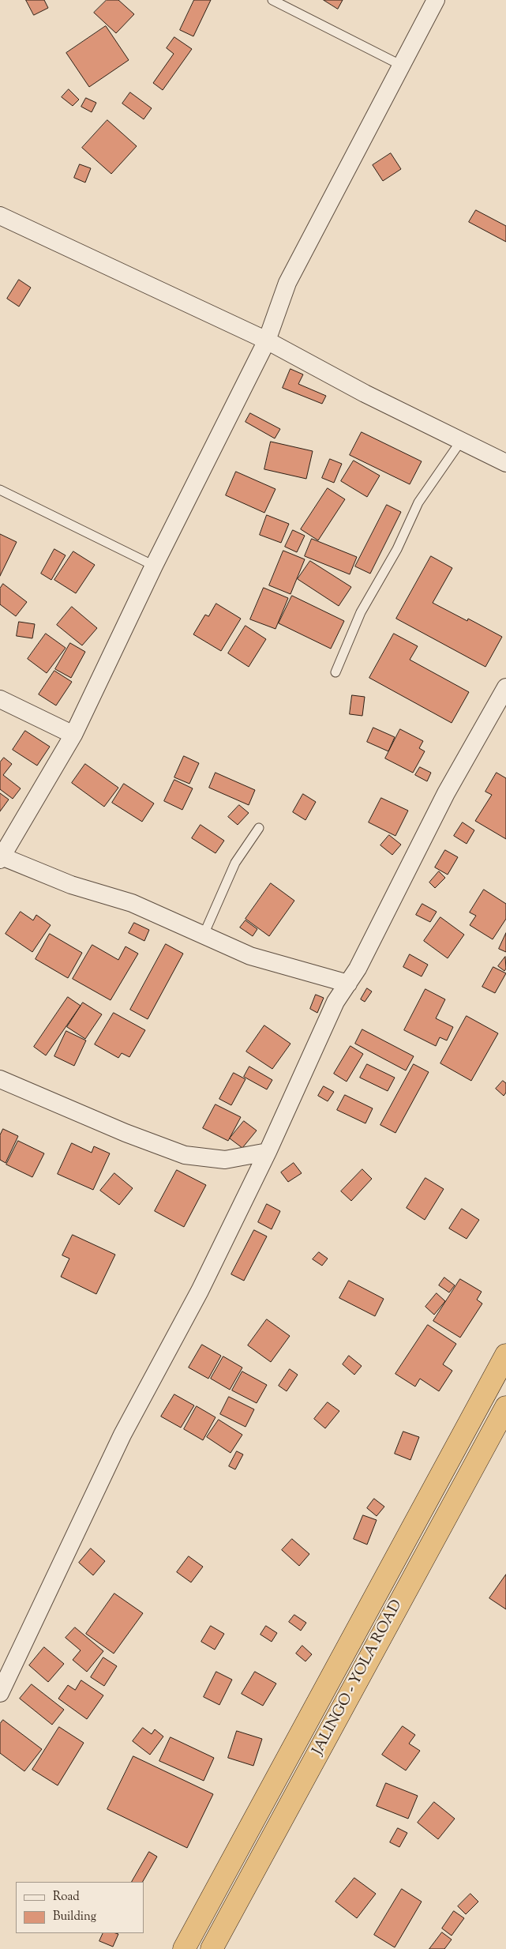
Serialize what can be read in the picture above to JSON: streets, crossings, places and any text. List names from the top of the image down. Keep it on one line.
{"streets":{"highway":["JALINGO - YOLA ROAD"]},"legend":["Road","Building"]}
